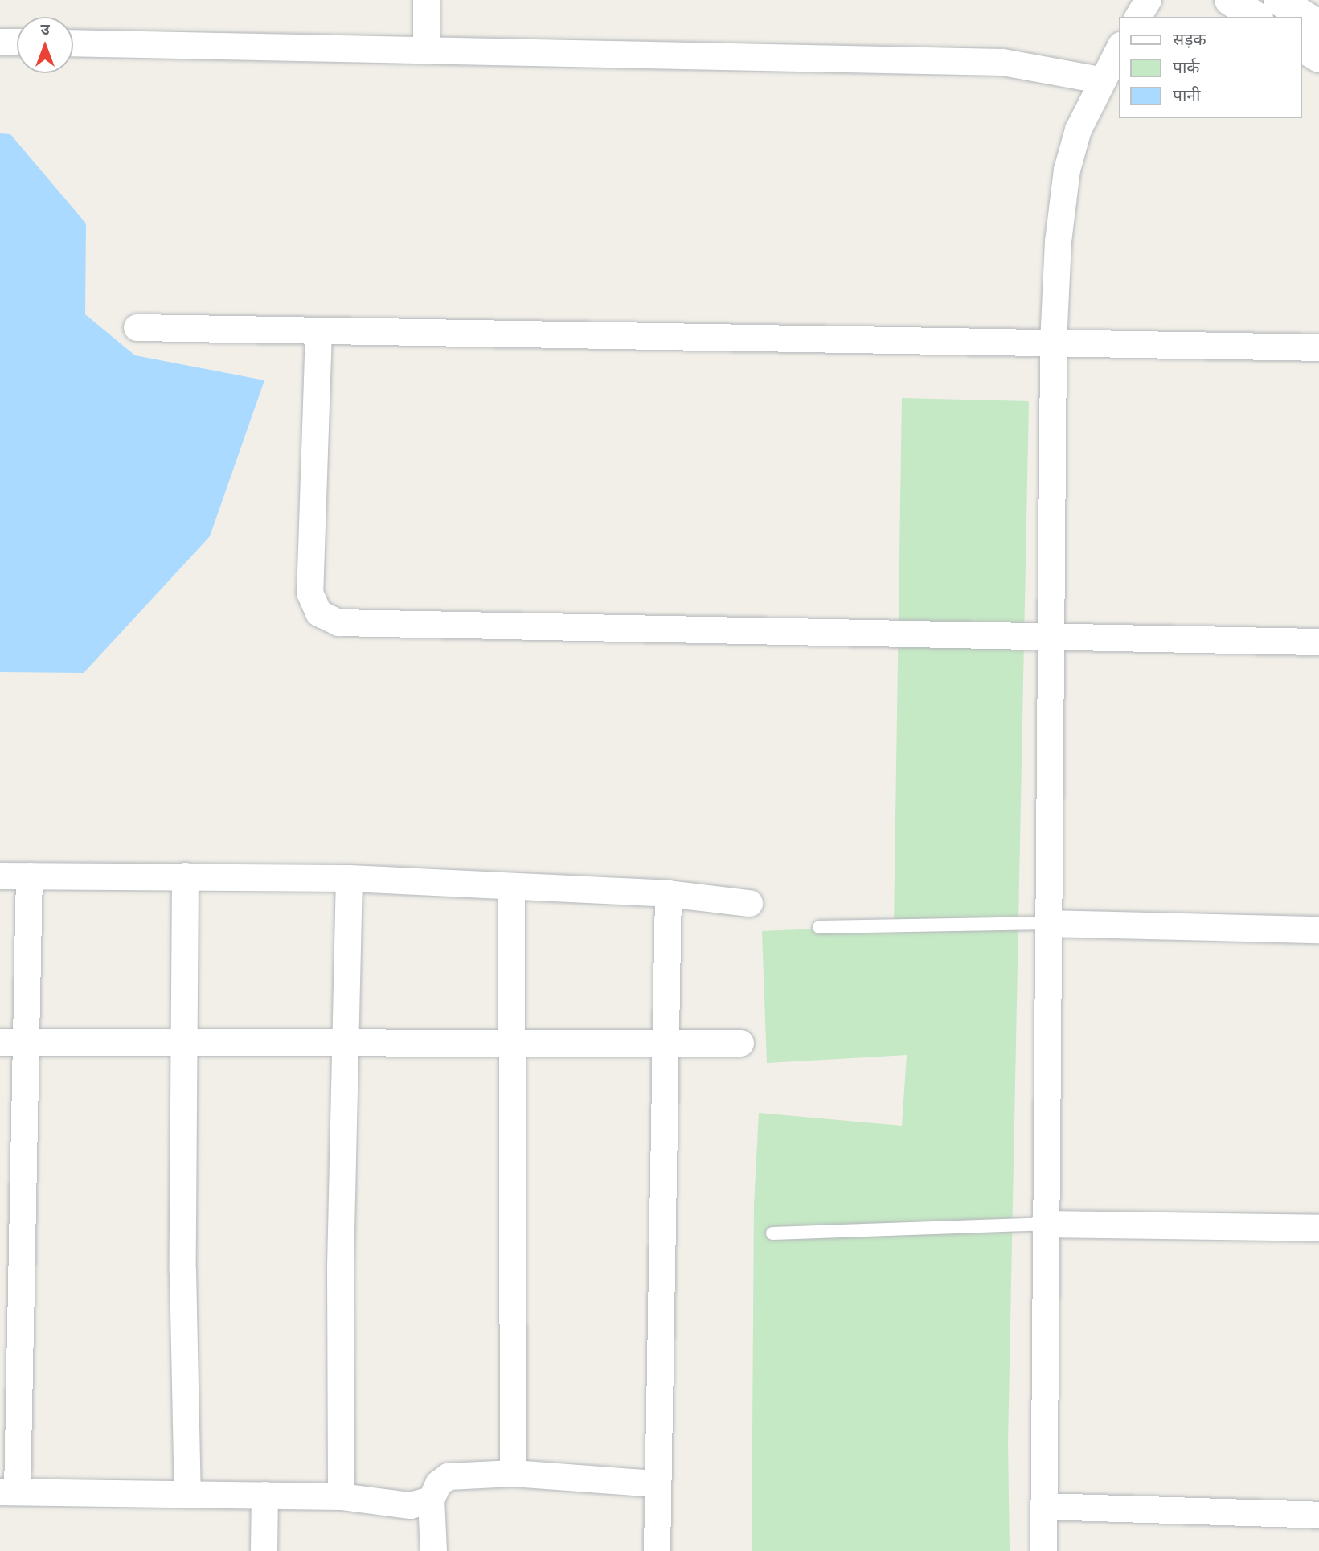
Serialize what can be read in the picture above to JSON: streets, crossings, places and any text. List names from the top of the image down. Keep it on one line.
{"legend":["सड़क","पार्क","पानी"],"north":"top"}
